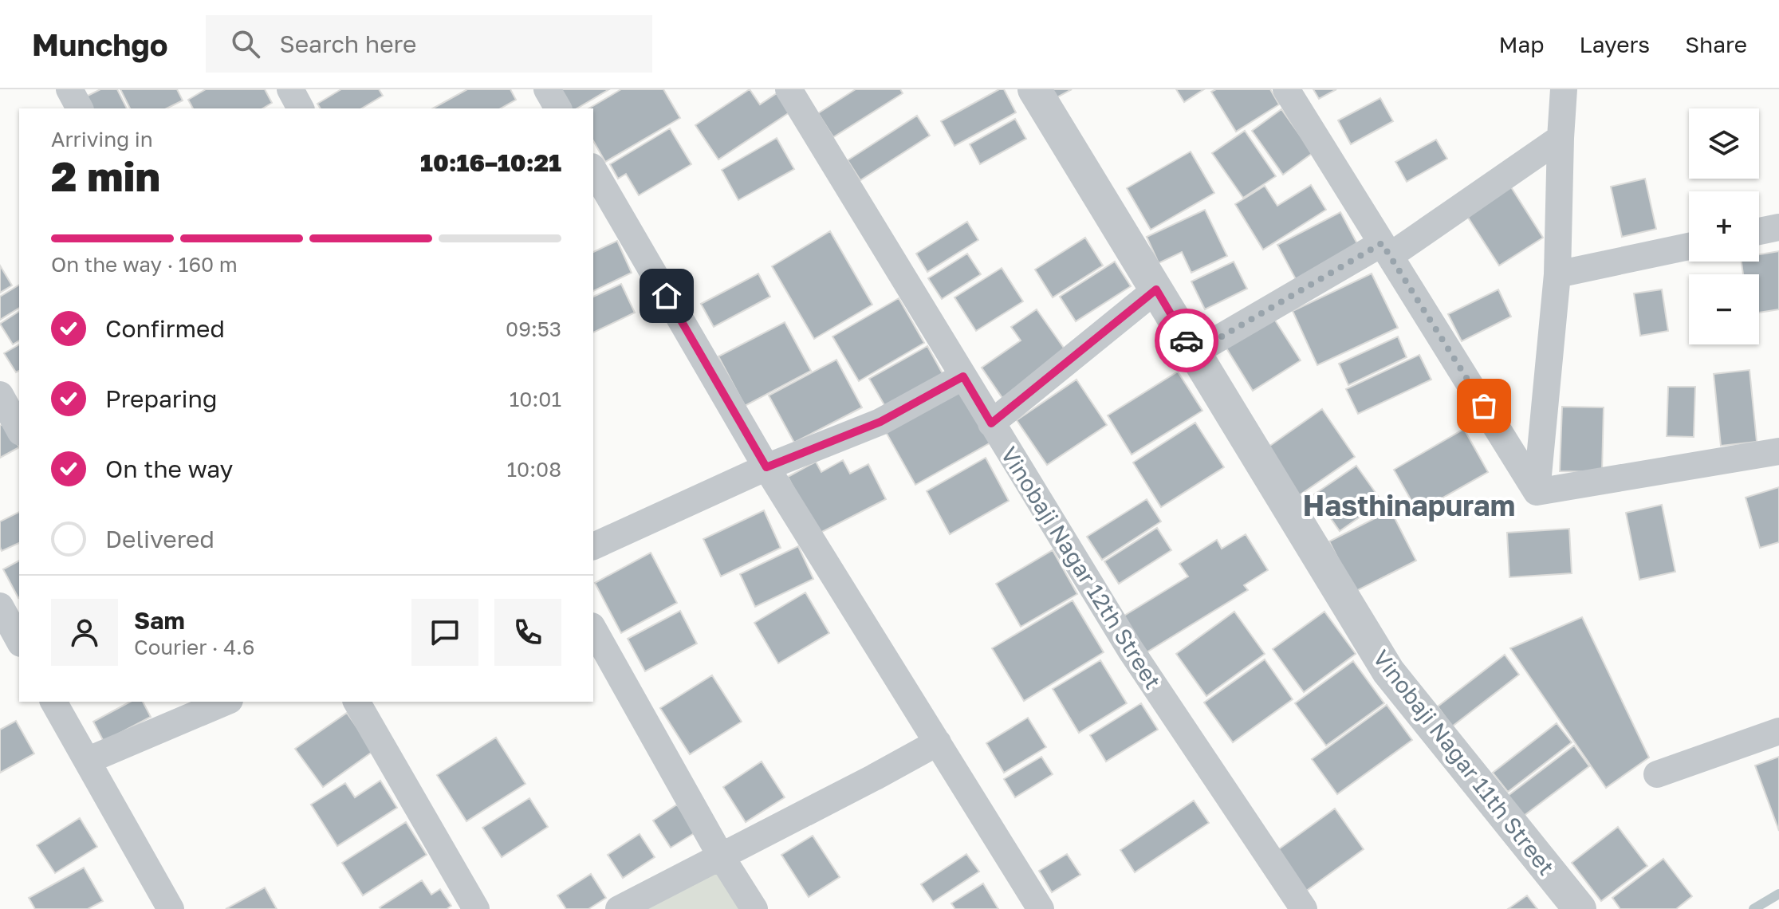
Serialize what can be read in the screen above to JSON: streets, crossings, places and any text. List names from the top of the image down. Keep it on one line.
{"streets":{"street":["Vinobaji Nagar 12th Street","Vinobaji Nagar 11th Street"]},"districts":["Hasthinapuram"],"page":{"header":"Munchgo","search":"Search here","nav":["Map","Layers","Share"],"map_buttons":["+","−"],"heading":["2 min","Arriving in","10:16–10:21"],"panel":["Sam","Courier · 4.6"],"bar":"On the way · 160 m","list":[["Confirmed","09:53"],["Preparing","10:01"],["On the way","10:08"],"Delivered"]}}
